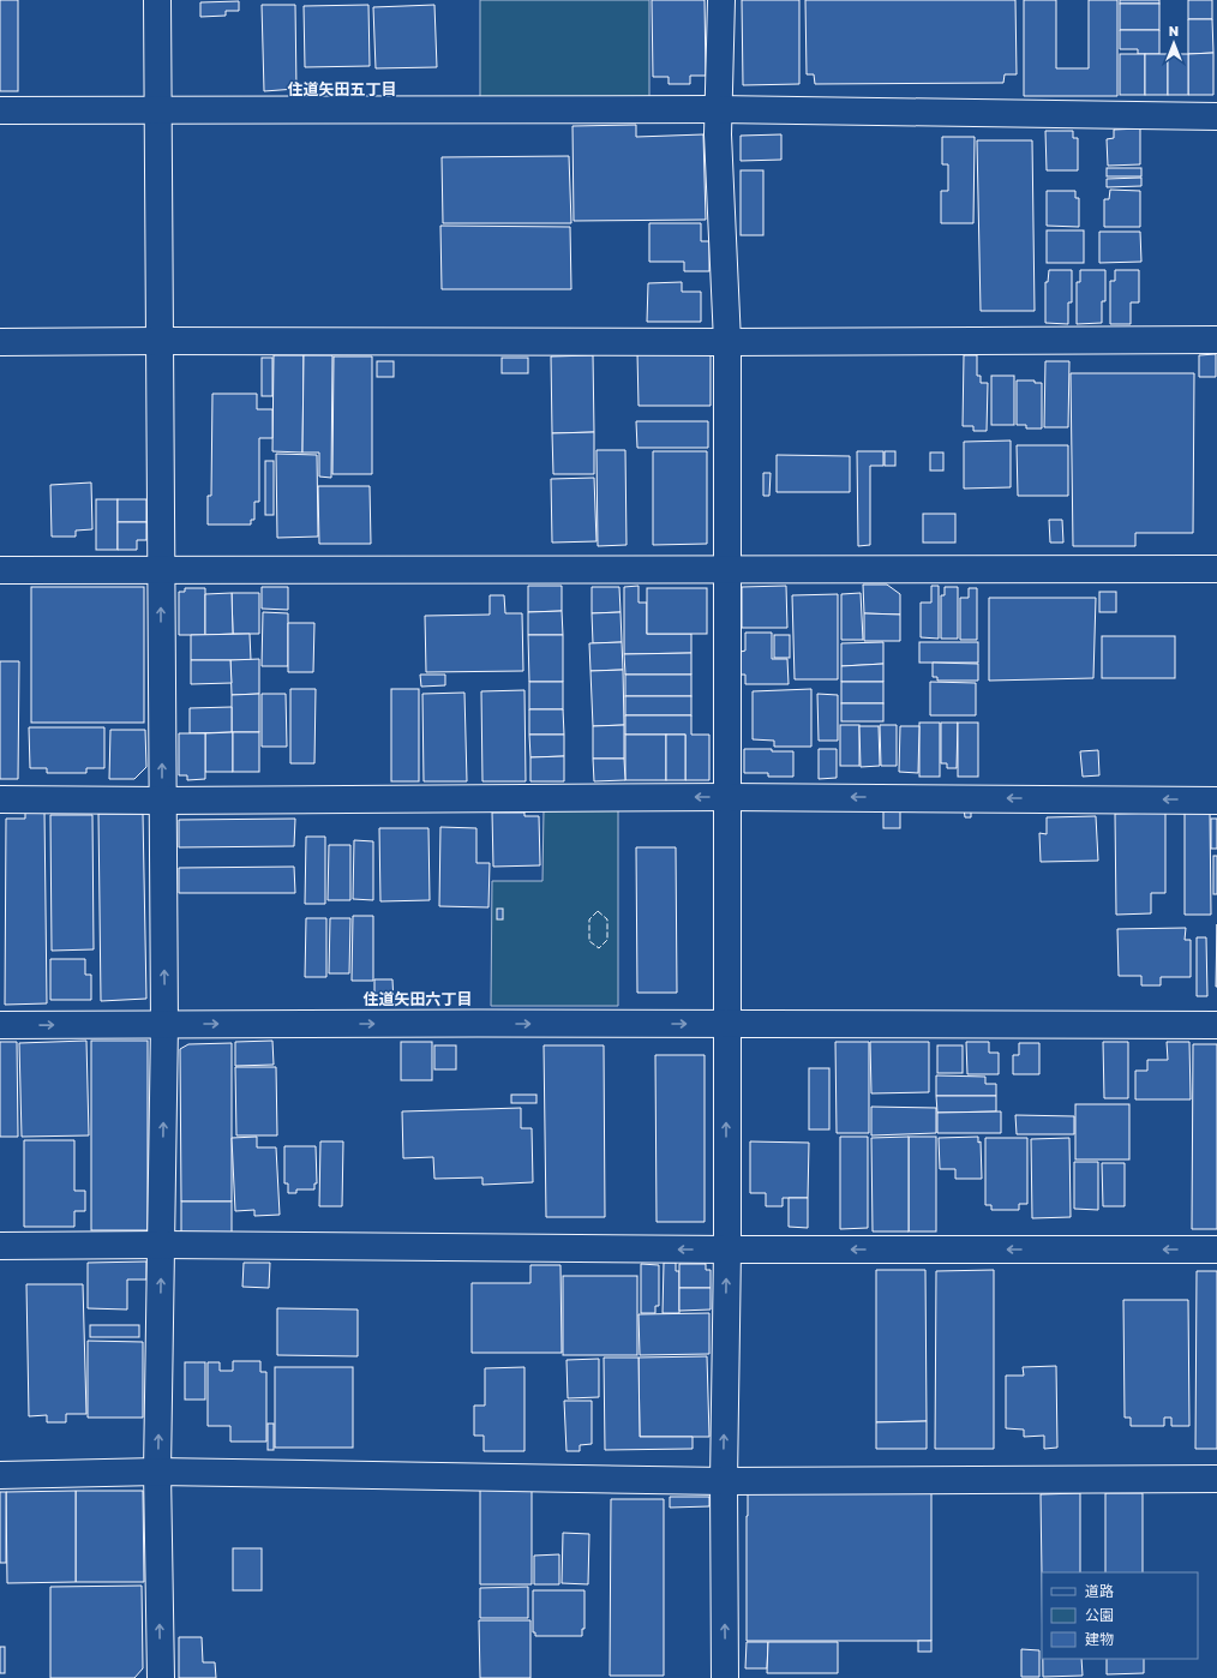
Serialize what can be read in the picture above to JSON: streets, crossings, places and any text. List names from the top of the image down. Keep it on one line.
{"districts":["住道矢田五丁目","住道矢田六丁目"],"legend":["道路","公園","建物"],"north":"top"}
